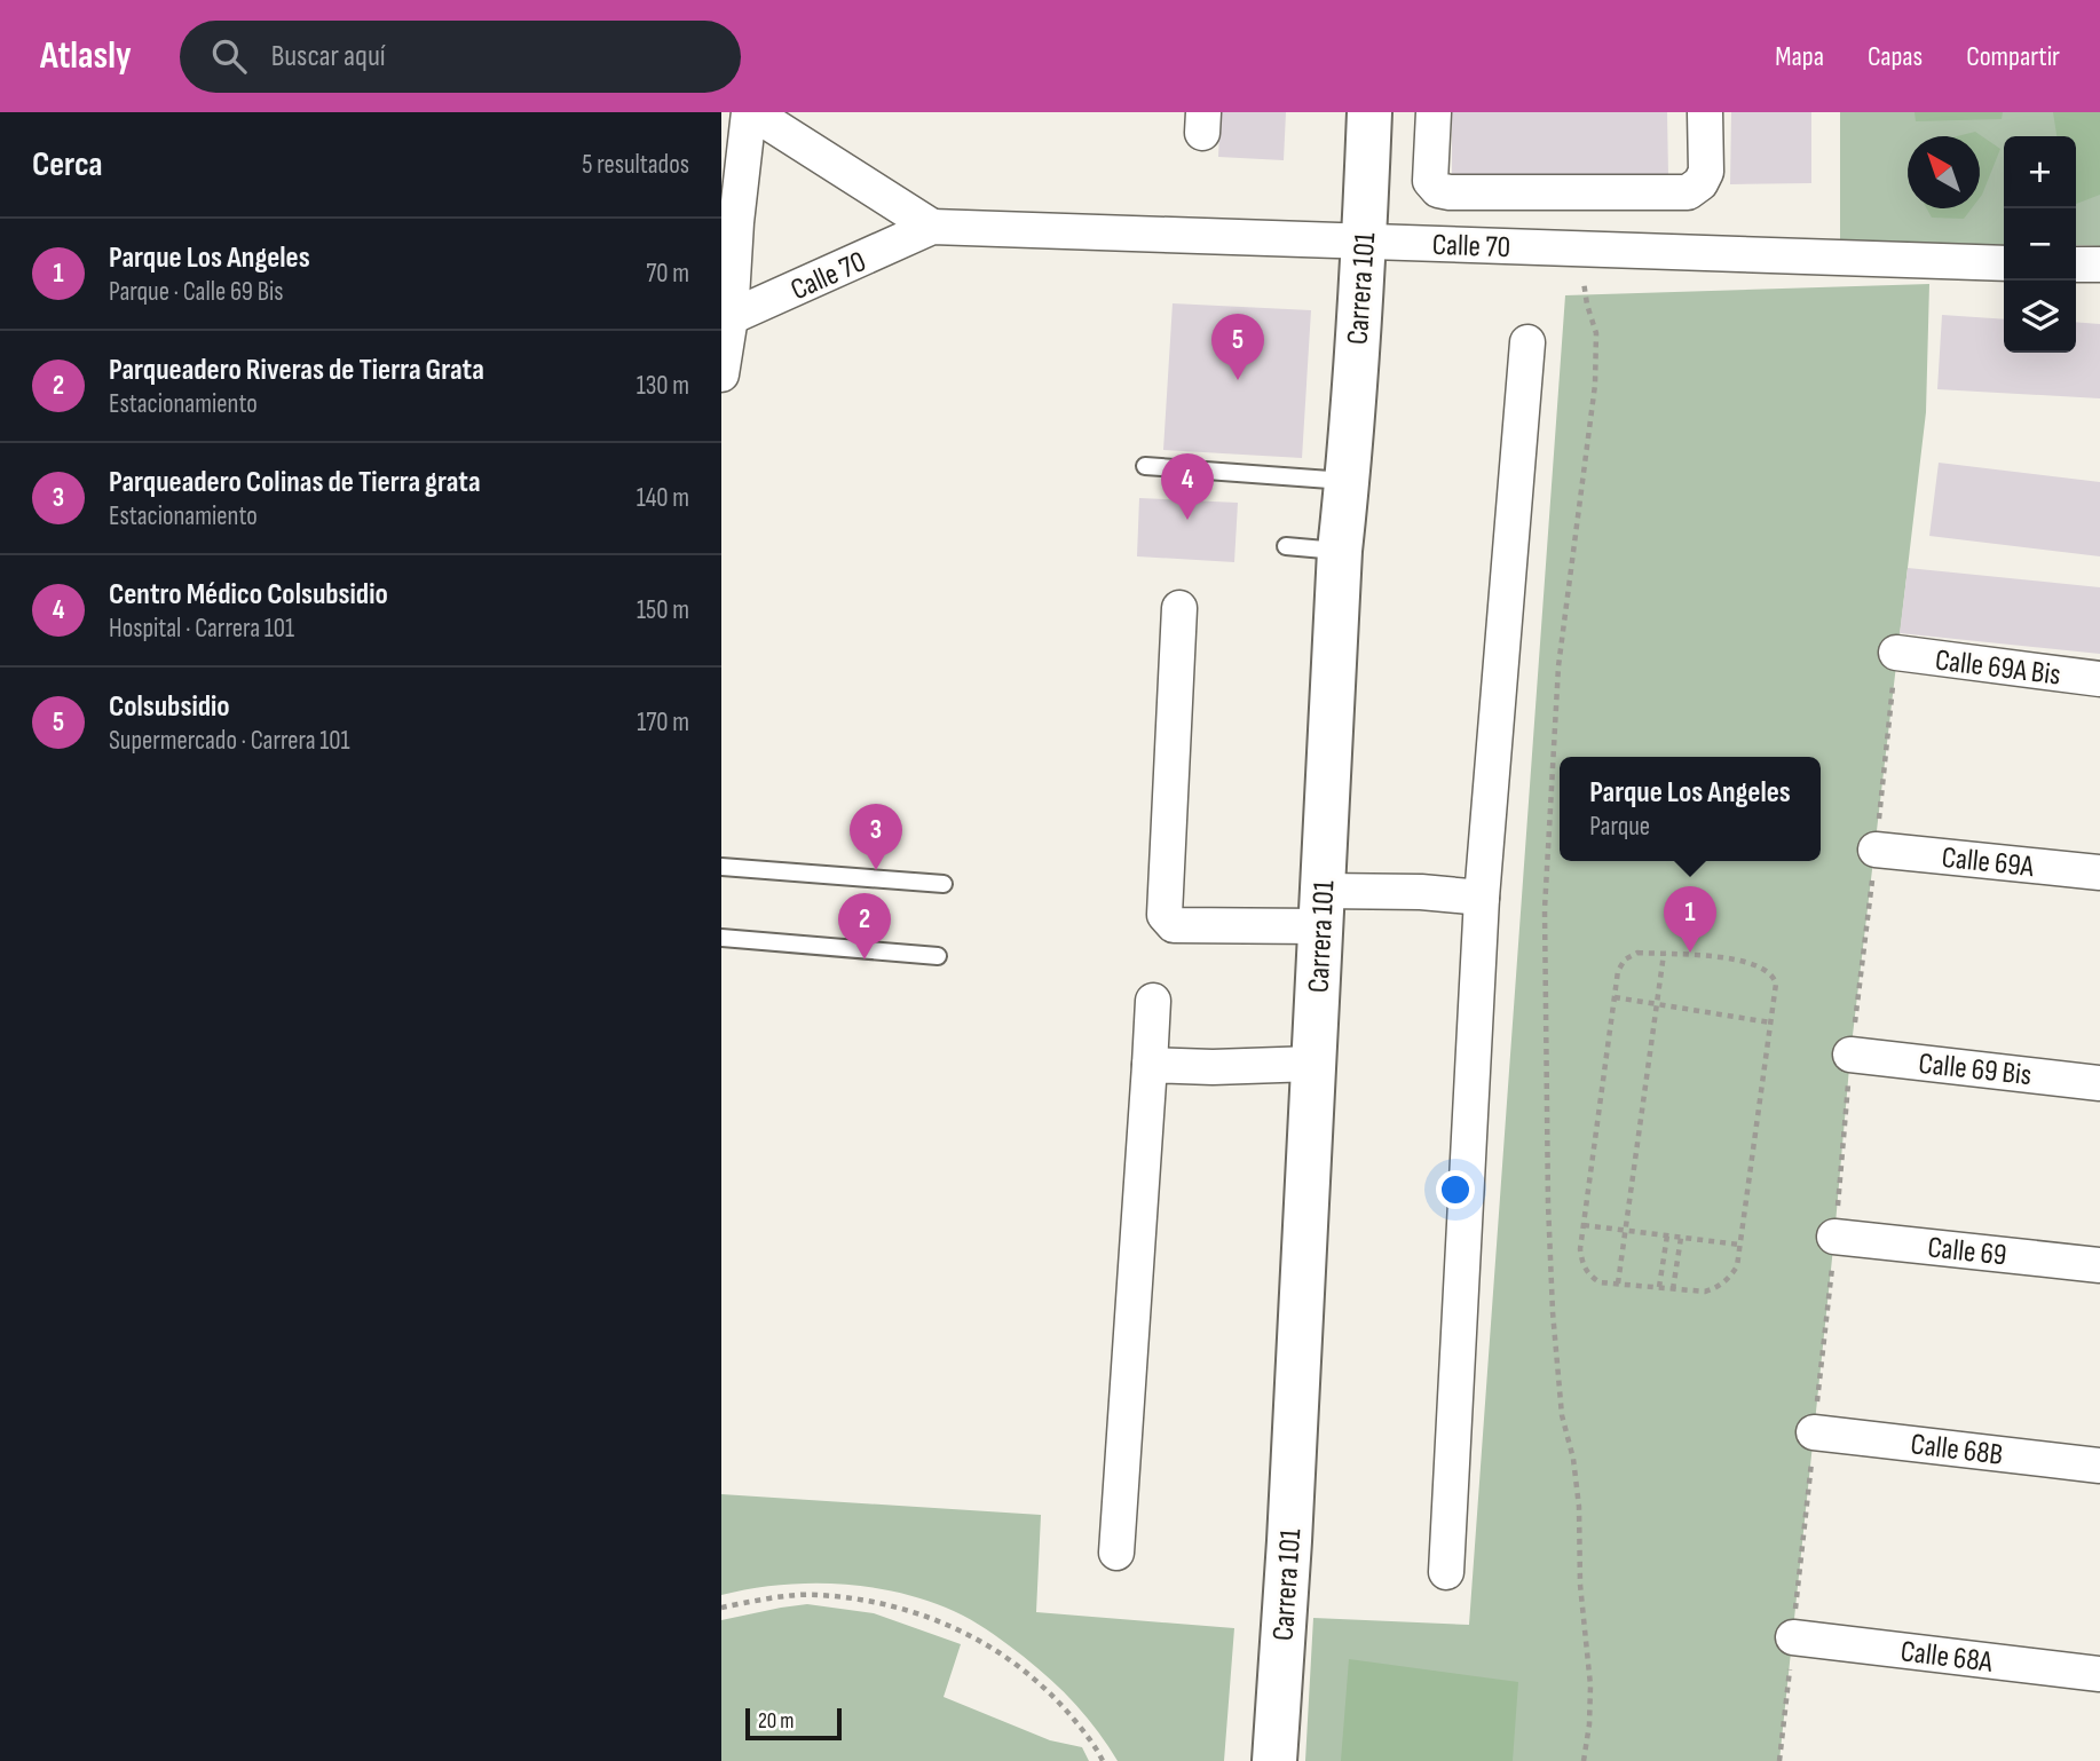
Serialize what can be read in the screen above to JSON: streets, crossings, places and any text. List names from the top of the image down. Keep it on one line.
{"streets":{"street":["Calle 70","Carrera 101","Calle 69A Bis","Calle 69A","Calle 69 Bis","Calle 69","Calle 68B","Calle 68A"]},"crossings":[["Calle 70","Carrera 101"]],"scale_bar":"20 m","north":"top left","page":{"header":"Atlasly","search":"Buscar aquí","nav":["Mapa","Capas","Compartir"],"heading":["Cerca","5 resultados"],"map_buttons":["+","−"],"list":[{"mark":"1","name":"Parque Los Angeles","note":"Parque · Calle 69 Bis","value":"70 m"},{"mark":"2","name":"Parqueadero Riveras de Tierra Grata","note":"Estacionamiento","value":"130 m"},{"mark":"3","name":"Parqueadero Colinas de Tierra grata","note":"Estacionamiento","value":"140 m"},{"mark":"4","name":"Centro Médico Colsubsidio","note":"Hospital · Carrera 101","value":"150 m"},{"mark":"5","name":"Colsubsidio","note":"Supermercado · Carrera 101","value":"170 m"}],"pins":["5","4","3","1","2"],"popup":["Parque Los Angeles","Parque"],"scale":"20 m"}}
